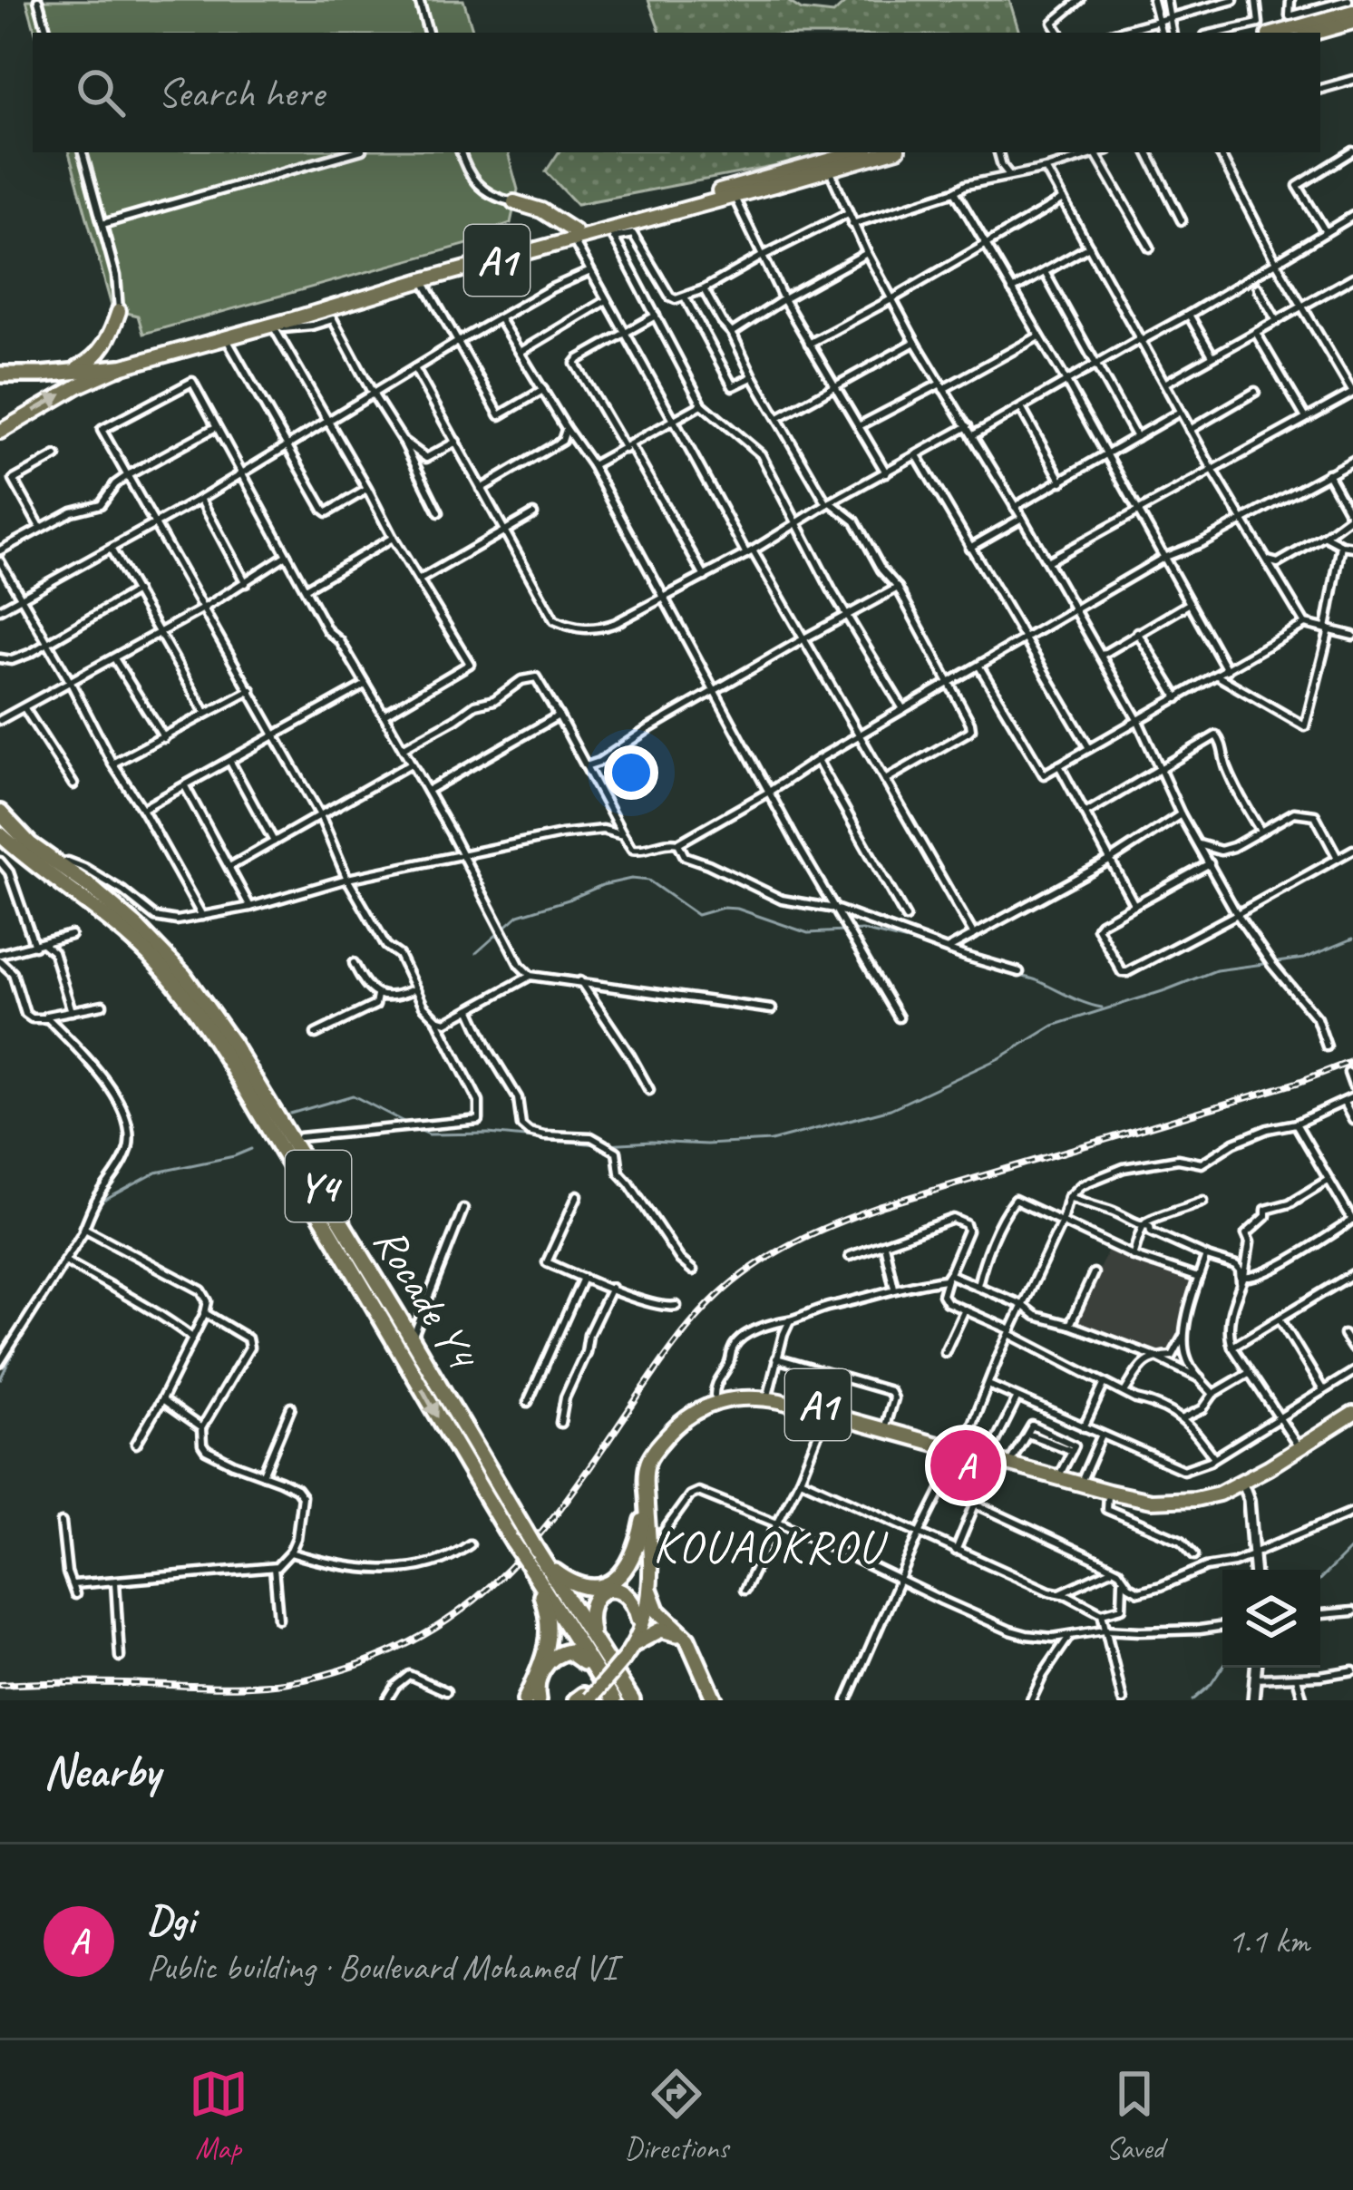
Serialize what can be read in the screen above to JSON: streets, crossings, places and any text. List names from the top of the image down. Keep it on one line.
{"streets":{"highway":["Y4","Rocade Y4"],"main road":["A1"]},"districts":["KOUAOKROU"],"page":{"search":"Search here","pins":"A","heading":"Nearby","list":[{"mark":"A","name":"Dgi","note":"Public building · Boulevard Mohamed VI","value":"1.1 km"}],"nav":["Map","Directions","Saved"]}}
